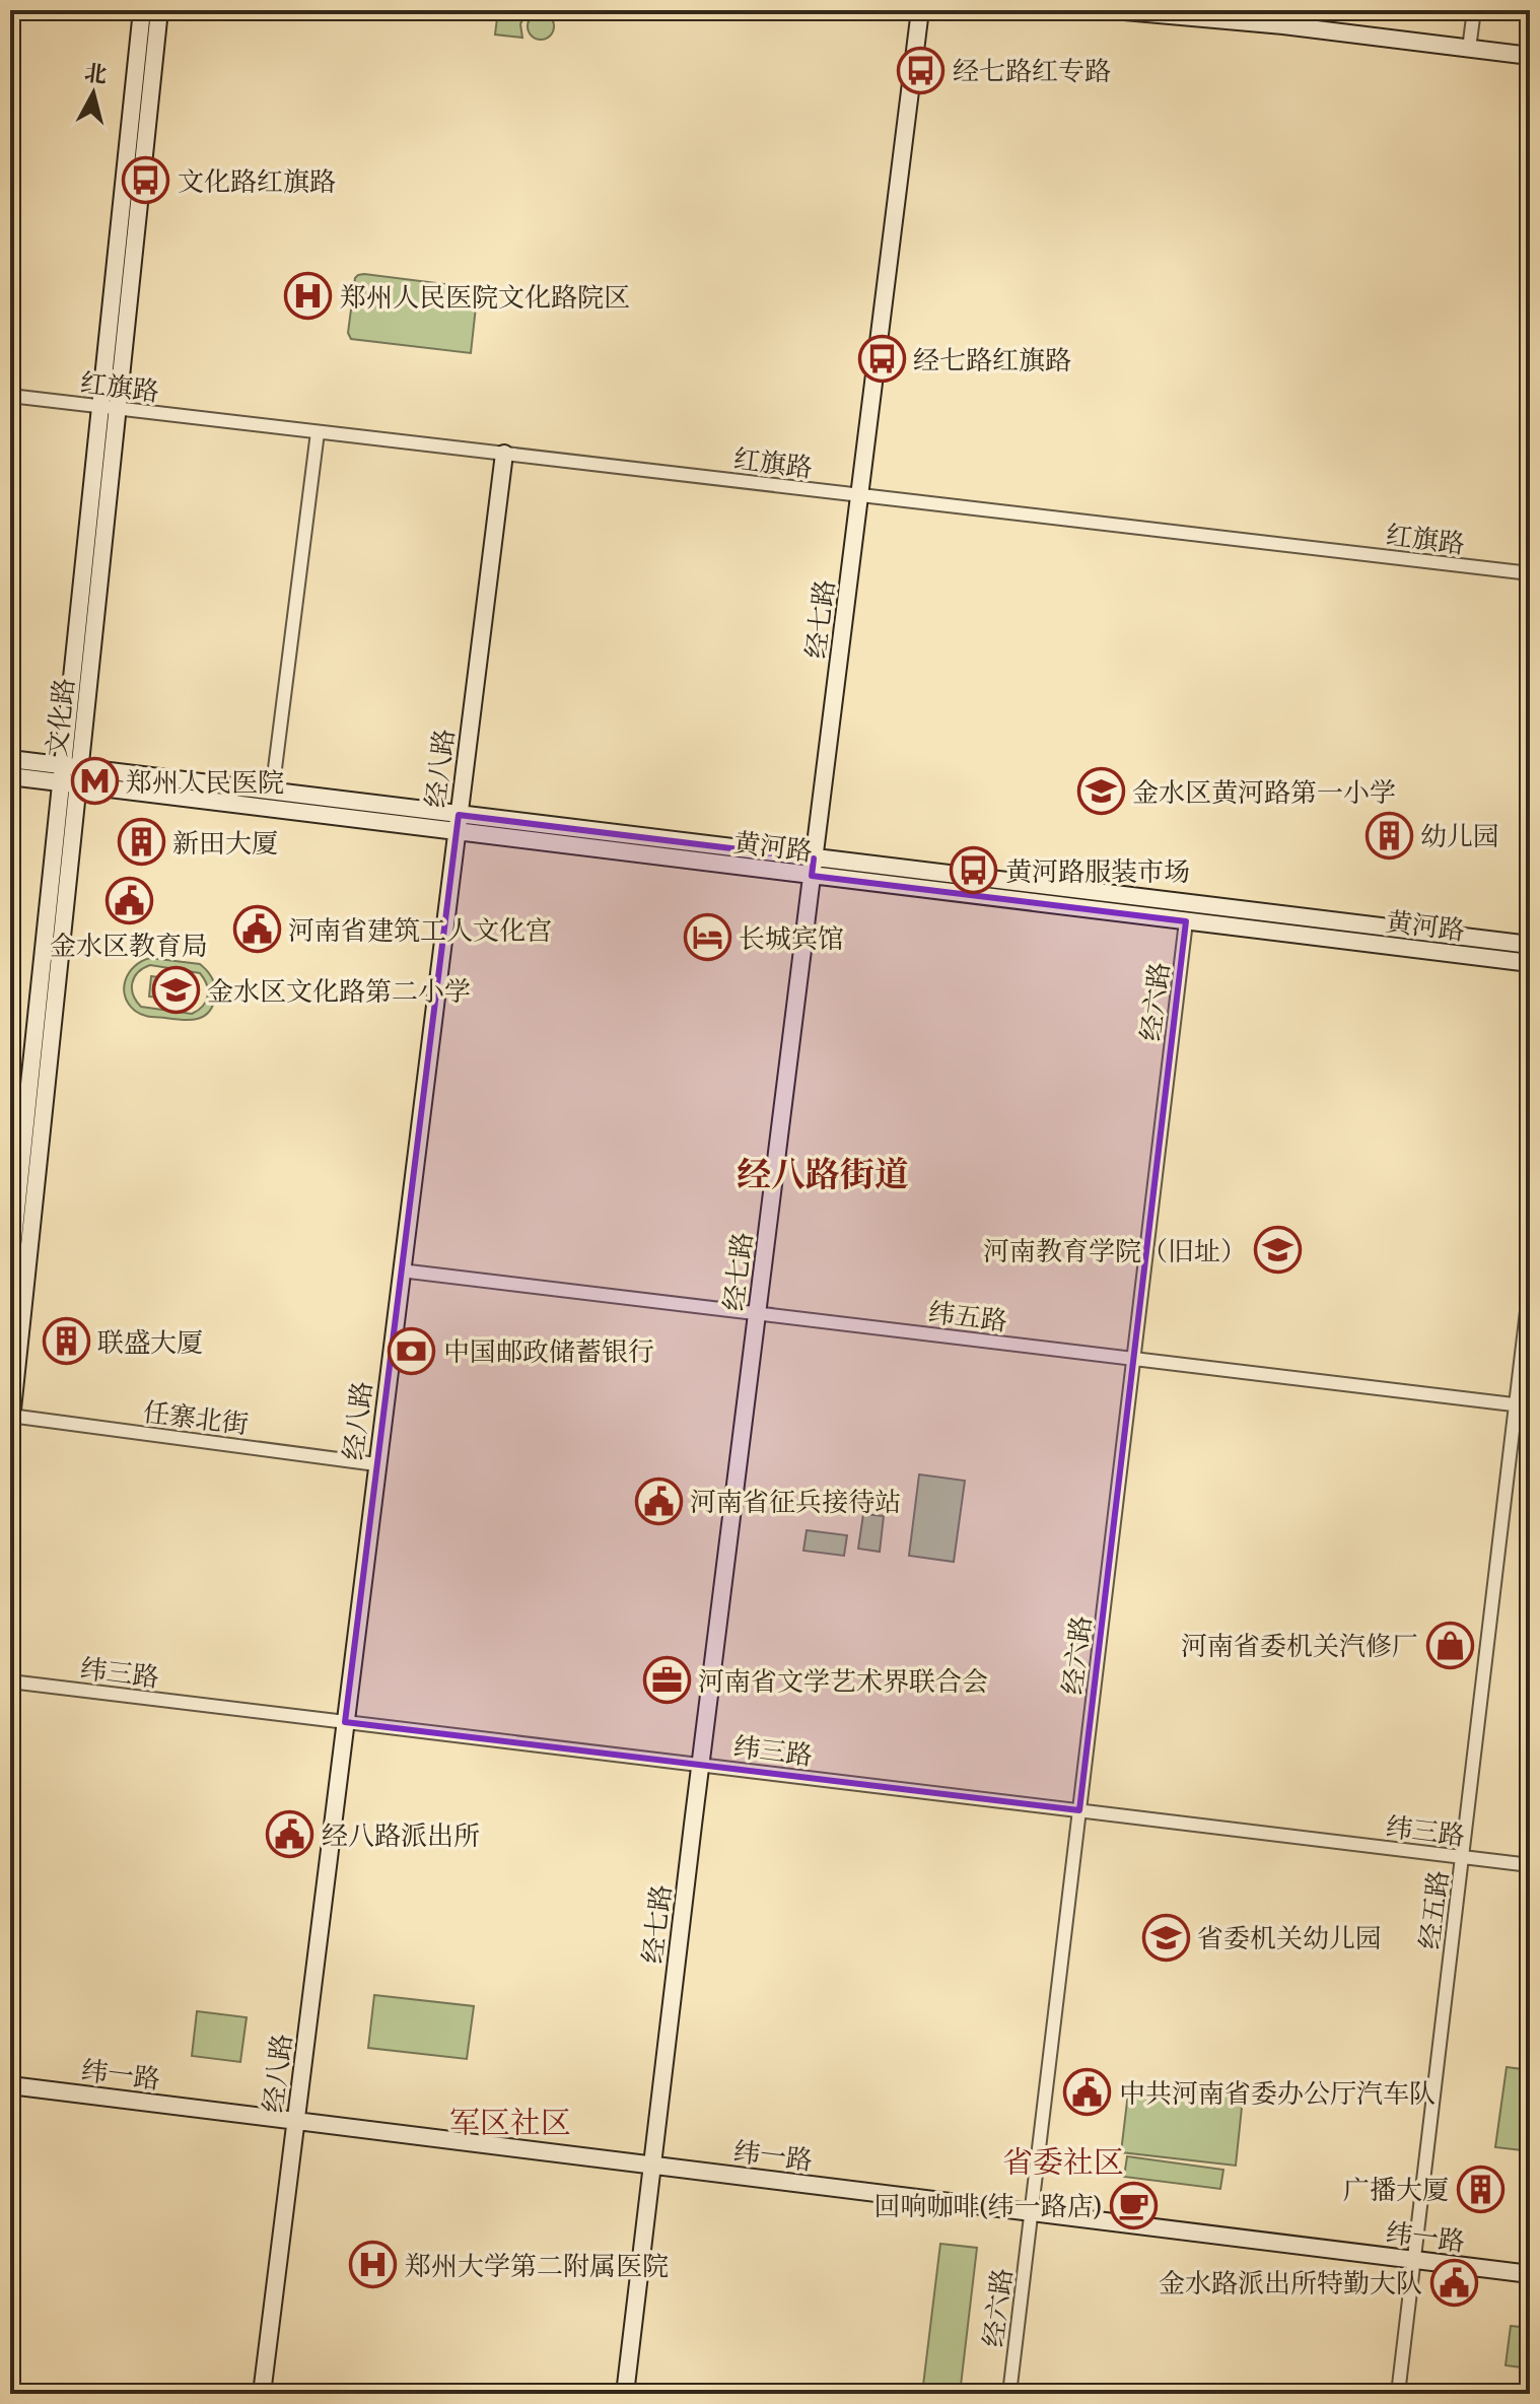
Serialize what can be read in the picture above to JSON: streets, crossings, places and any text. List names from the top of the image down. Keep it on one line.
{"streets":{"street":["红旗路","经七路","文化路","经八路","黄河路","经六路","纬五路","任寨北街","纬三路","经五路","纬一路"]},"crossings":[["红旗路","经七路"],["红旗路","文化路"],["红旗路","经八路"],["经七路","黄河路"],["经七路","纬五路"],["经七路","纬三路"],["经七路","纬一路"],["文化路","黄河路"],["文化路","任寨北街"],["经八路","黄河路"],["经八路","纬五路"],["经八路","任寨北街"],["经八路","纬三路"],["经八路","纬一路"],["黄河路","经六路"],["经六路","纬五路"],["经六路","纬三路"],["经六路","纬一路"],["纬五路","经五路"],["纬三路","经五路"],["经五路","纬一路"]],"districts":["经八路街道","军区社区","省委社区"],"places":{"bus stop":["经七路红专路","文化路红旗路","经七路红旗路","黄河路服装市场"],"hospital":["郑州人民医院文化路院区","郑州大学第二附属医院"],"metro station":["郑州人民医院"],"school or university":["金水区黄河路第一小学","金水区文化路第二小学","河南教育学院（旧址）","省委机关幼儿园"],"building":["幼儿园","新田大厦","联盛大厦","广播大厦"],"public building":["金水区教育局","河南省建筑工人文化宫","河南省征兵接待站","经八路派出所","中共河南省委办公厅汽车队","金水路派出所特勤大队"],"hotel":["长城宾馆"],"bank":["中国邮政储蓄银行"],"shop":["河南省委机关汽修厂"],"office":["河南省文学艺术界联合会"],"cafe":["回响咖啡(纬一路店)"]},"north":"top"}
